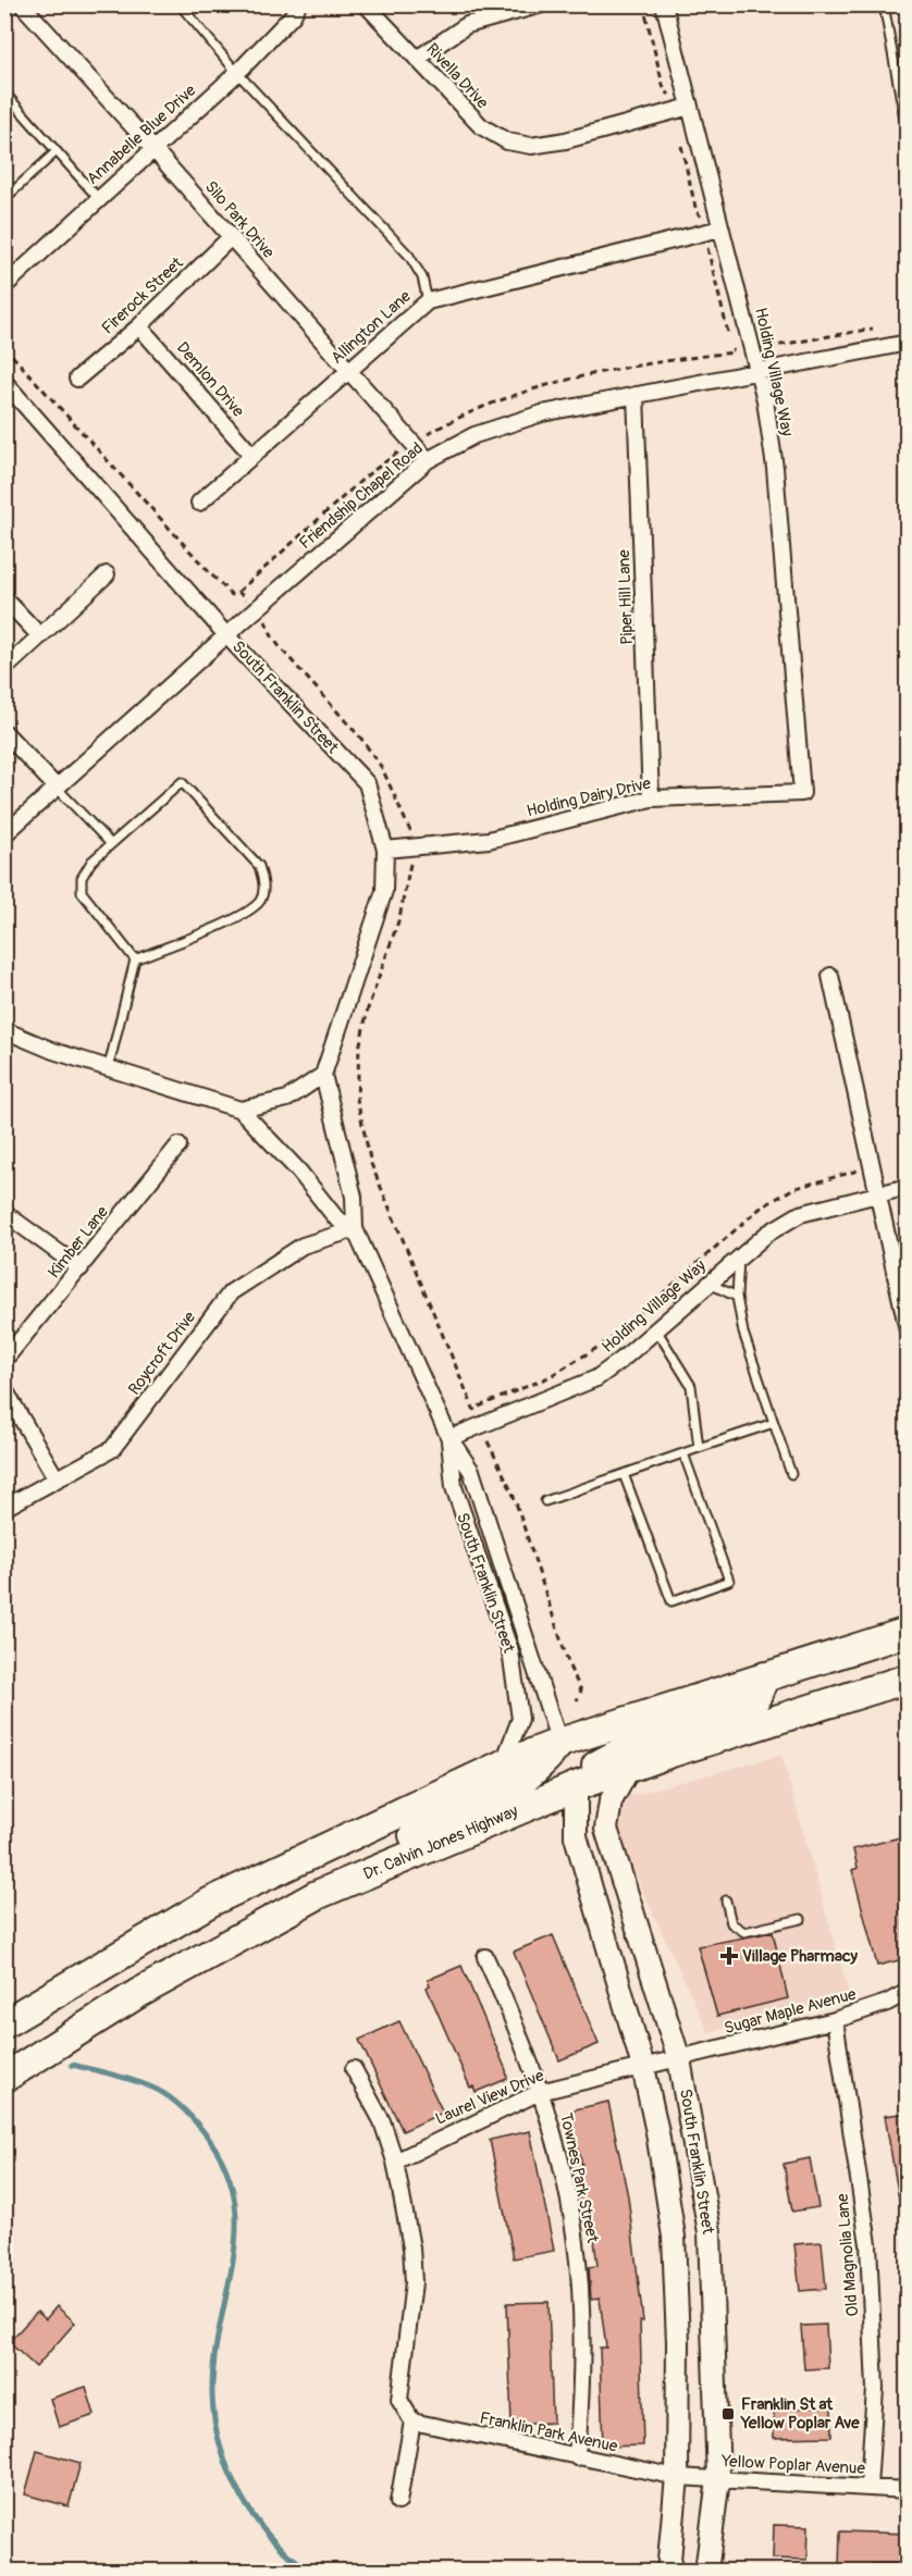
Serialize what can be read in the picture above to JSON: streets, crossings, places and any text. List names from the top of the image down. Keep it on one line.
{"streets":{"highway":["Dr. Calvin Jones Highway"],"street":["Rivella Drive","Annabelle Blue Drive","Silo Park Drive","Firerock Street","Allington Lane","Holding Village Way","Demlon Drive","Friendship Chapel Road","Piper Hill Lane","South Franklin Street","Holding Dairy Drive","Kimber Lane","Roycroft Drive","Sugar Maple Avenue","Laurel View Drive","Townes Park Street","Old Magnolia Lane","Franklin Park Avenue","Yellow Poplar Avenue"]},"crossings":[["Rivella Drive","Holding Village Way"],["Annabelle Blue Drive","Silo Park Drive"],["Silo Park Drive","Firerock Street"],["Silo Park Drive","Allington Lane"],["Silo Park Drive","Friendship Chapel Road"],["Firerock Street","Demlon Drive"],["Allington Lane","Holding Village Way"],["Allington Lane","Demlon Drive"],["Holding Village Way","Friendship Chapel Road"],["Holding Village Way","South Franklin Street"],["Holding Village Way","Holding Dairy Drive"],["Friendship Chapel Road","Piper Hill Lane"],["Friendship Chapel Road","South Franklin Street"],["Piper Hill Lane","Holding Dairy Drive"],["South Franklin Street","Holding Dairy Drive"],["South Franklin Street","Roycroft Drive"],["South Franklin Street","Dr. Calvin Jones Highway"],["South Franklin Street","Sugar Maple Avenue"],["South Franklin Street","Laurel View Drive"],["South Franklin Street","Franklin Park Avenue"],["South Franklin Street","Yellow Poplar Avenue"],["Sugar Maple Avenue","Laurel View Drive"],["Sugar Maple Avenue","Old Magnolia Lane"],["Laurel View Drive","Townes Park Street"],["Townes Park Street","Franklin Park Avenue"],["Old Magnolia Lane","Yellow Poplar Avenue"],["Franklin Park Avenue","Yellow Poplar Avenue"]],"places":{"health":["Village Pharmacy"],"transit":["Franklin St at Yellow Poplar Ave"]}}
